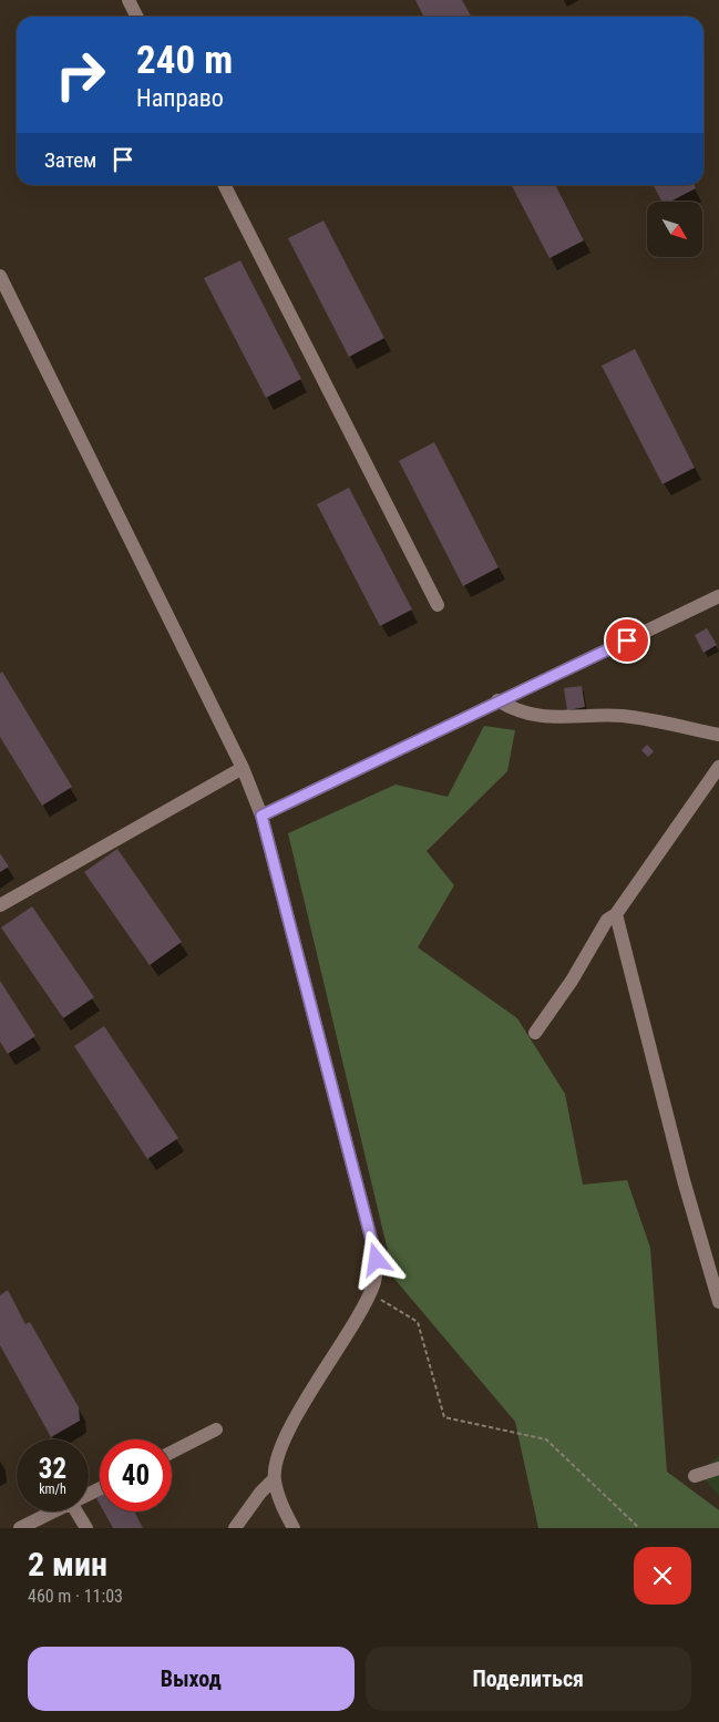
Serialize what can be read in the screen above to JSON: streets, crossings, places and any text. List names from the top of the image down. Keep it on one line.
{"north":"bottom right","page":{"turn":["240 m","Направо"],"then":"Затем","speed":"32 km/h","limit":"40","heading":["2 мин","460 m · 11:03"],"buttons":["Выход","Поделиться"]}}
